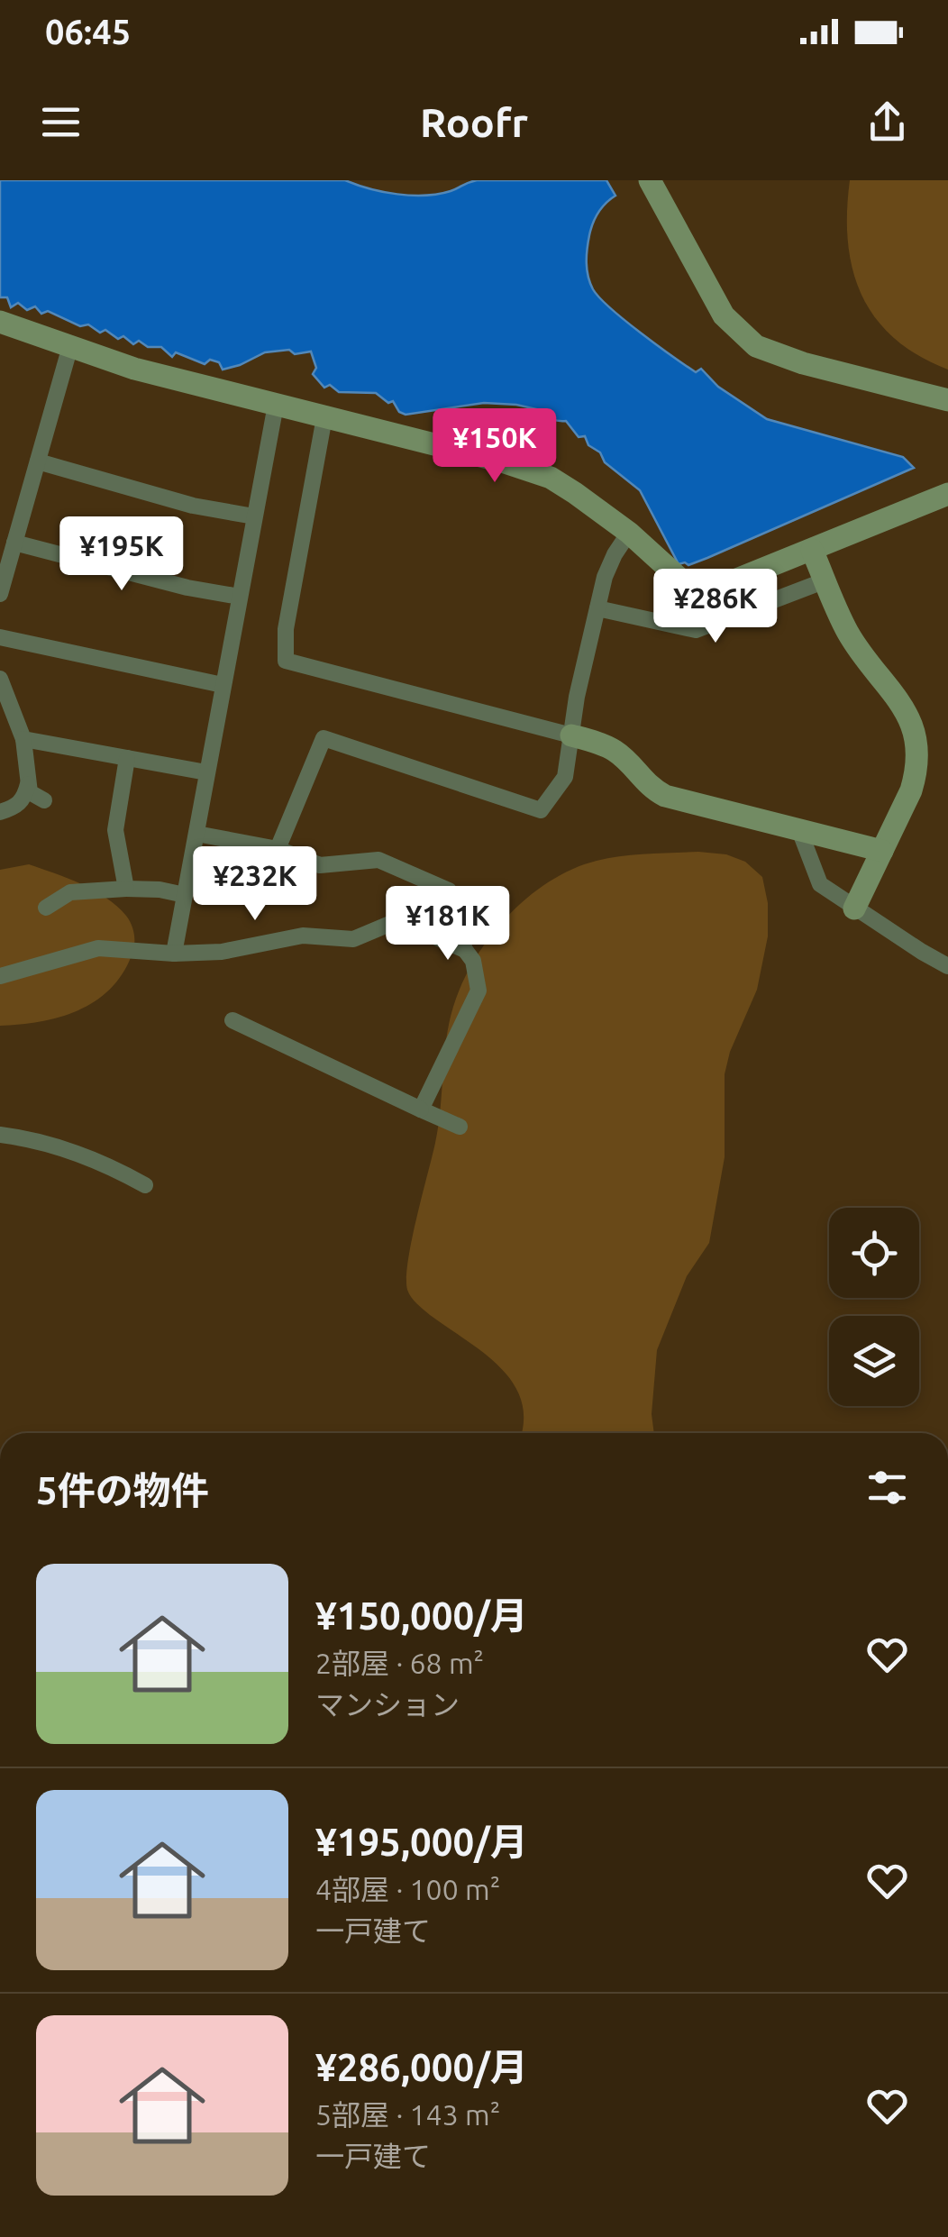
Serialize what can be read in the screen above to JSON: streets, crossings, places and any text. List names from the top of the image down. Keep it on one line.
{"page":{"status":"06:45","header":"Roofr","price":["¥150K","¥195K","¥286K","¥232K","¥181K"],"heading":"5件の物件","list":[{"name":"¥150,000/月","note":"2部屋 · 68 m² · マンション"},{"name":"¥195,000/月","note":"4部屋 · 100 m² · 一戸建て"},{"name":"¥286,000/月","note":"5部屋 · 143 m² · 一戸建て"}]}}
